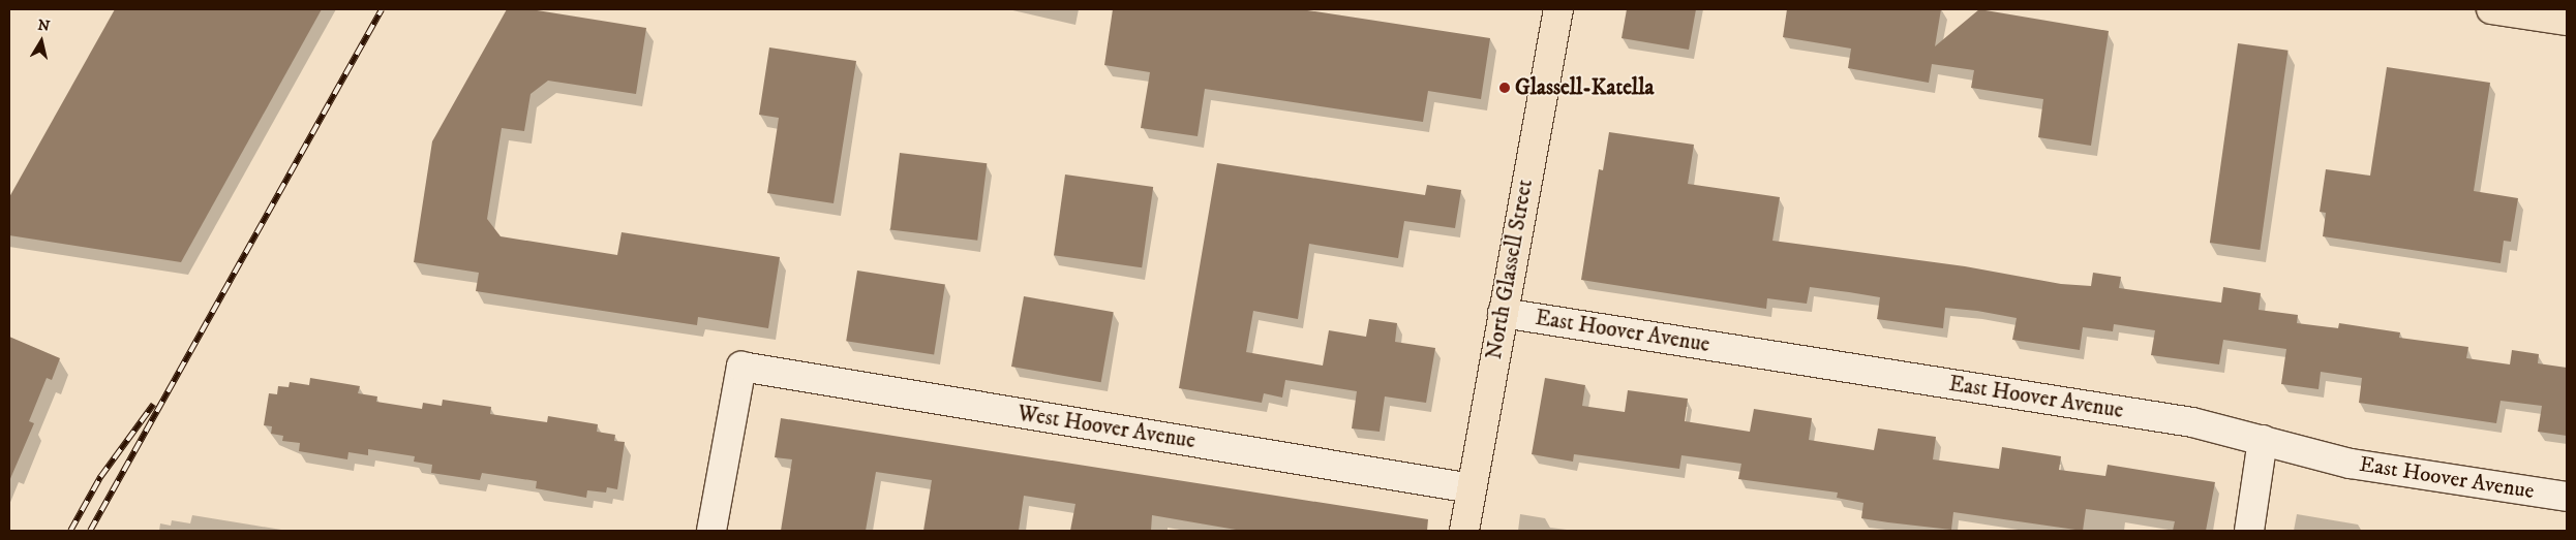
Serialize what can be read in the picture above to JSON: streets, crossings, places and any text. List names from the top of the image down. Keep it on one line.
{"streets":{"main road":["North Glassell Street"],"street":["East Hoover Avenue","West Hoover Avenue"]},"crossings":[["North Glassell Street","East Hoover Avenue"],["North Glassell Street","West Hoover Avenue"]],"places":["Glassell-Katella"],"north":"top"}
